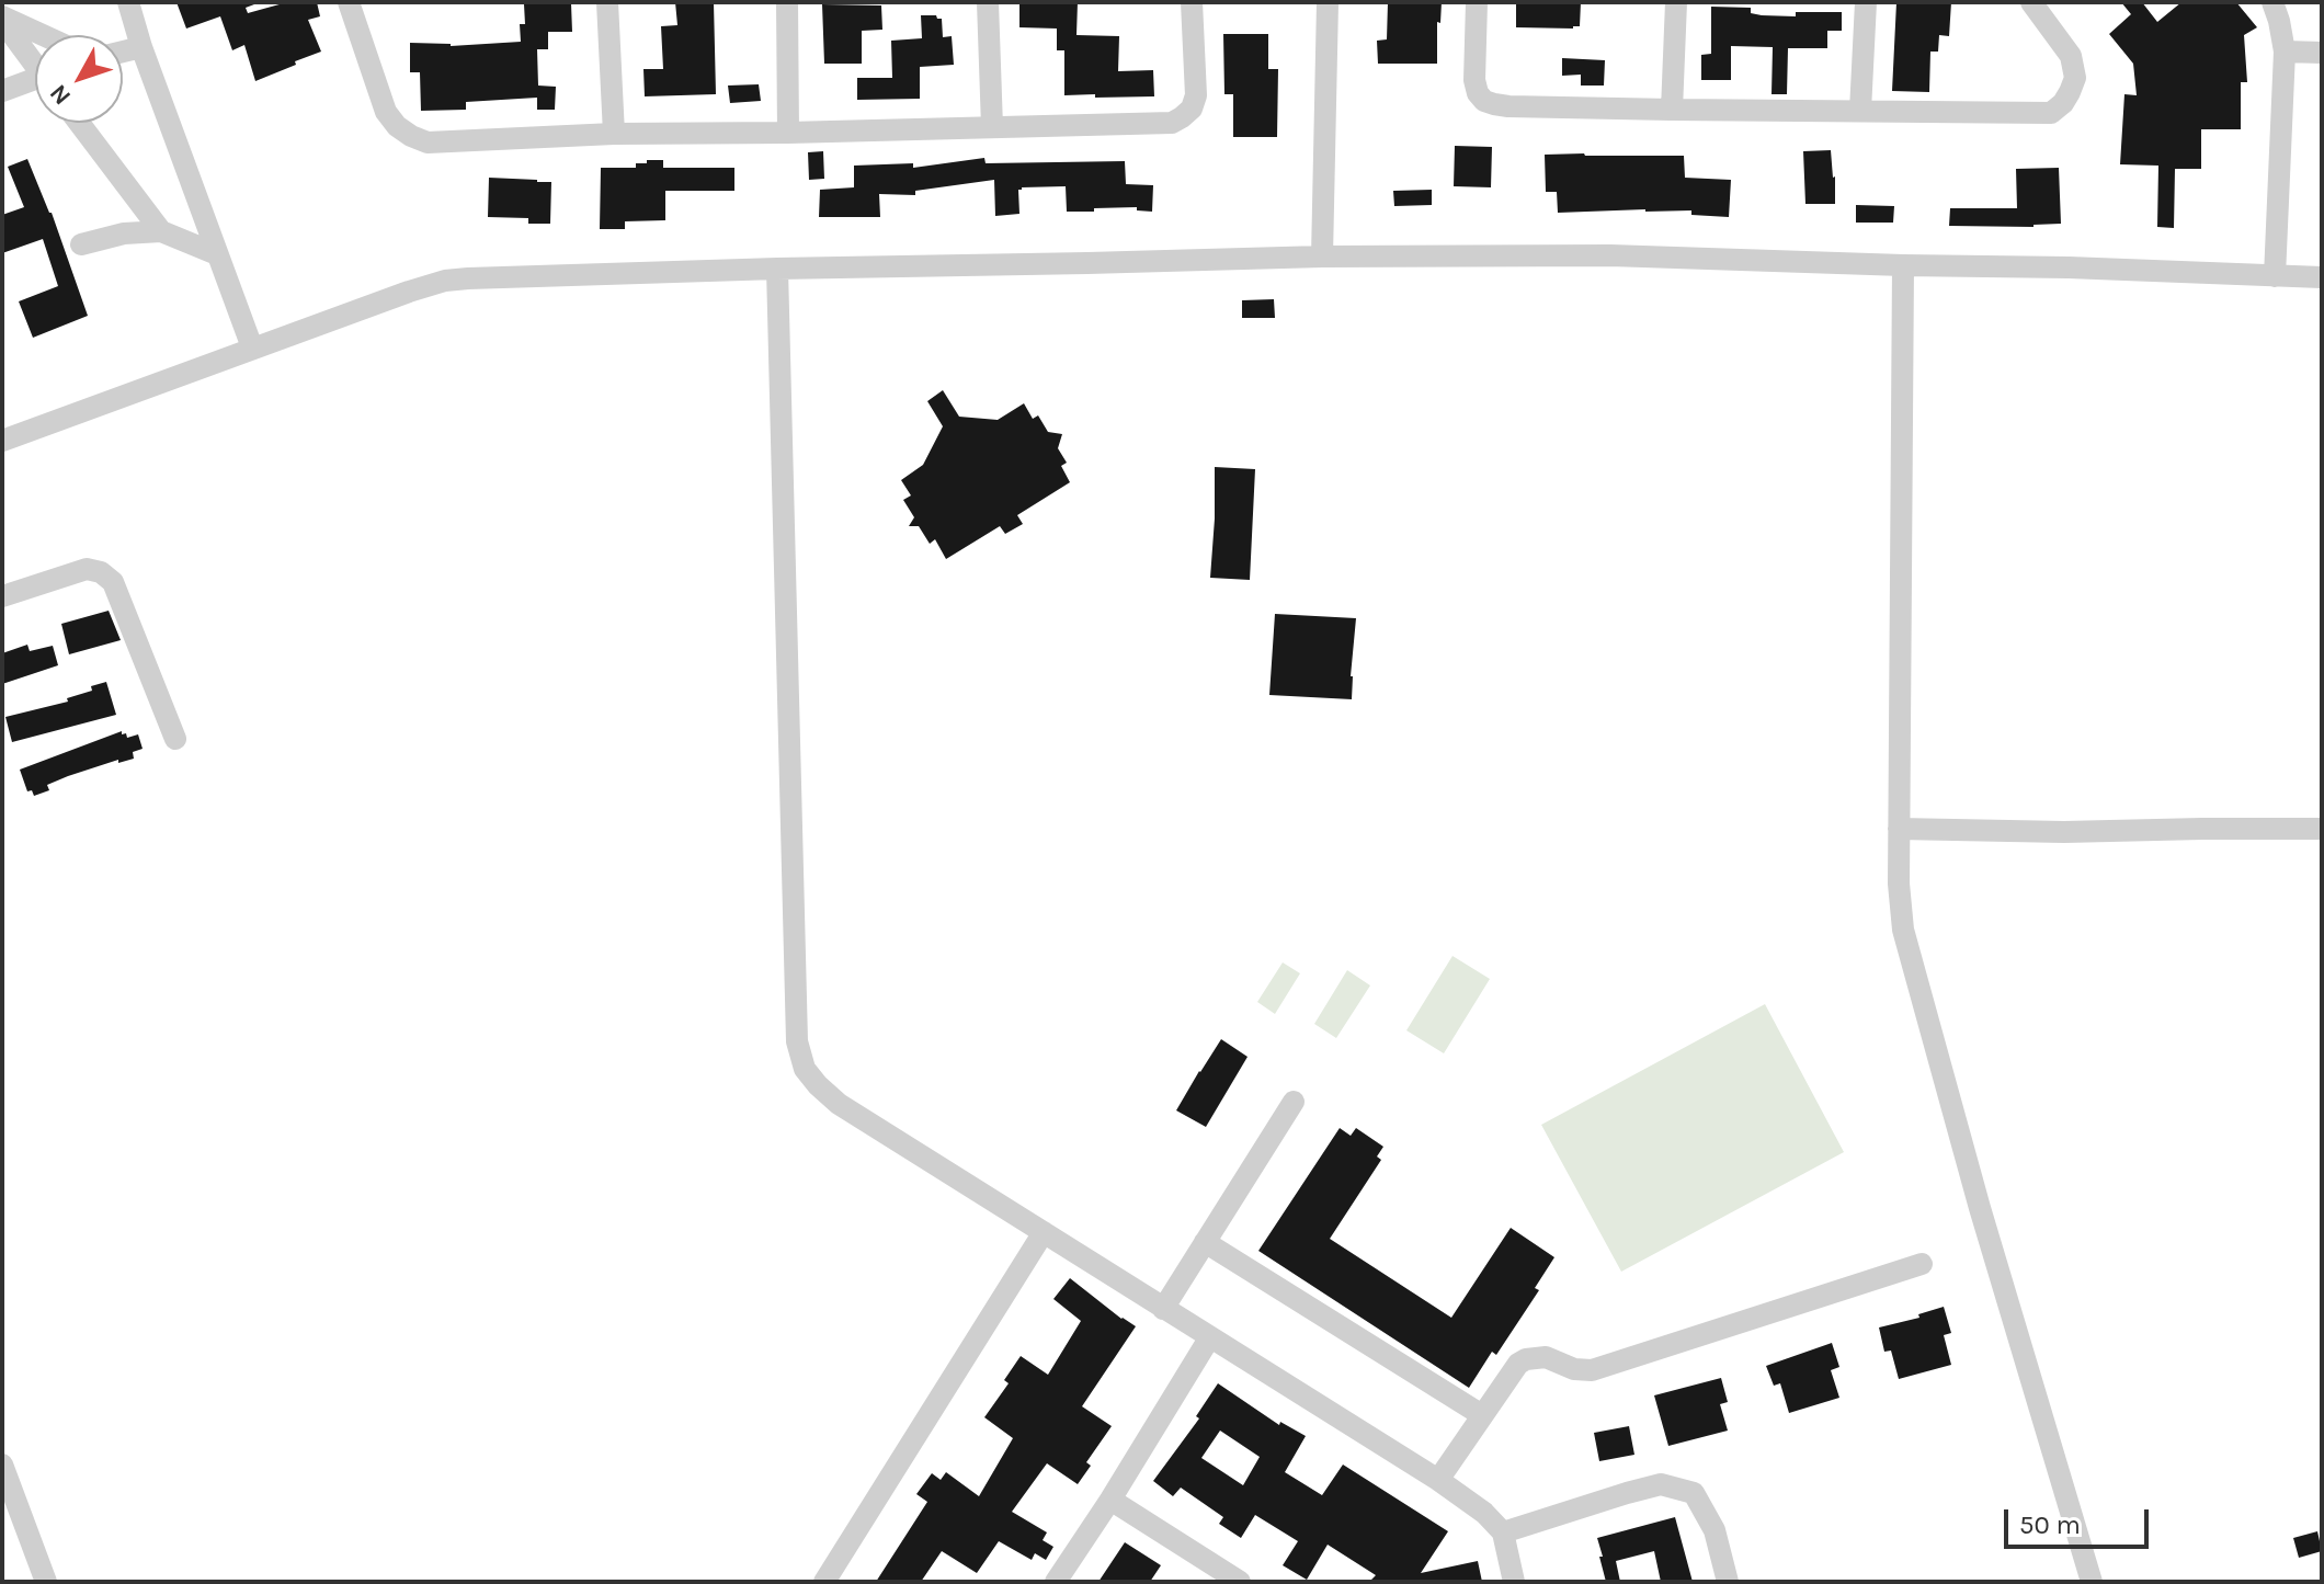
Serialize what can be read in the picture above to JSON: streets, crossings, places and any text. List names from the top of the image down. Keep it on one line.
{"scale_bar":"50 m","north":"bottom left"}
